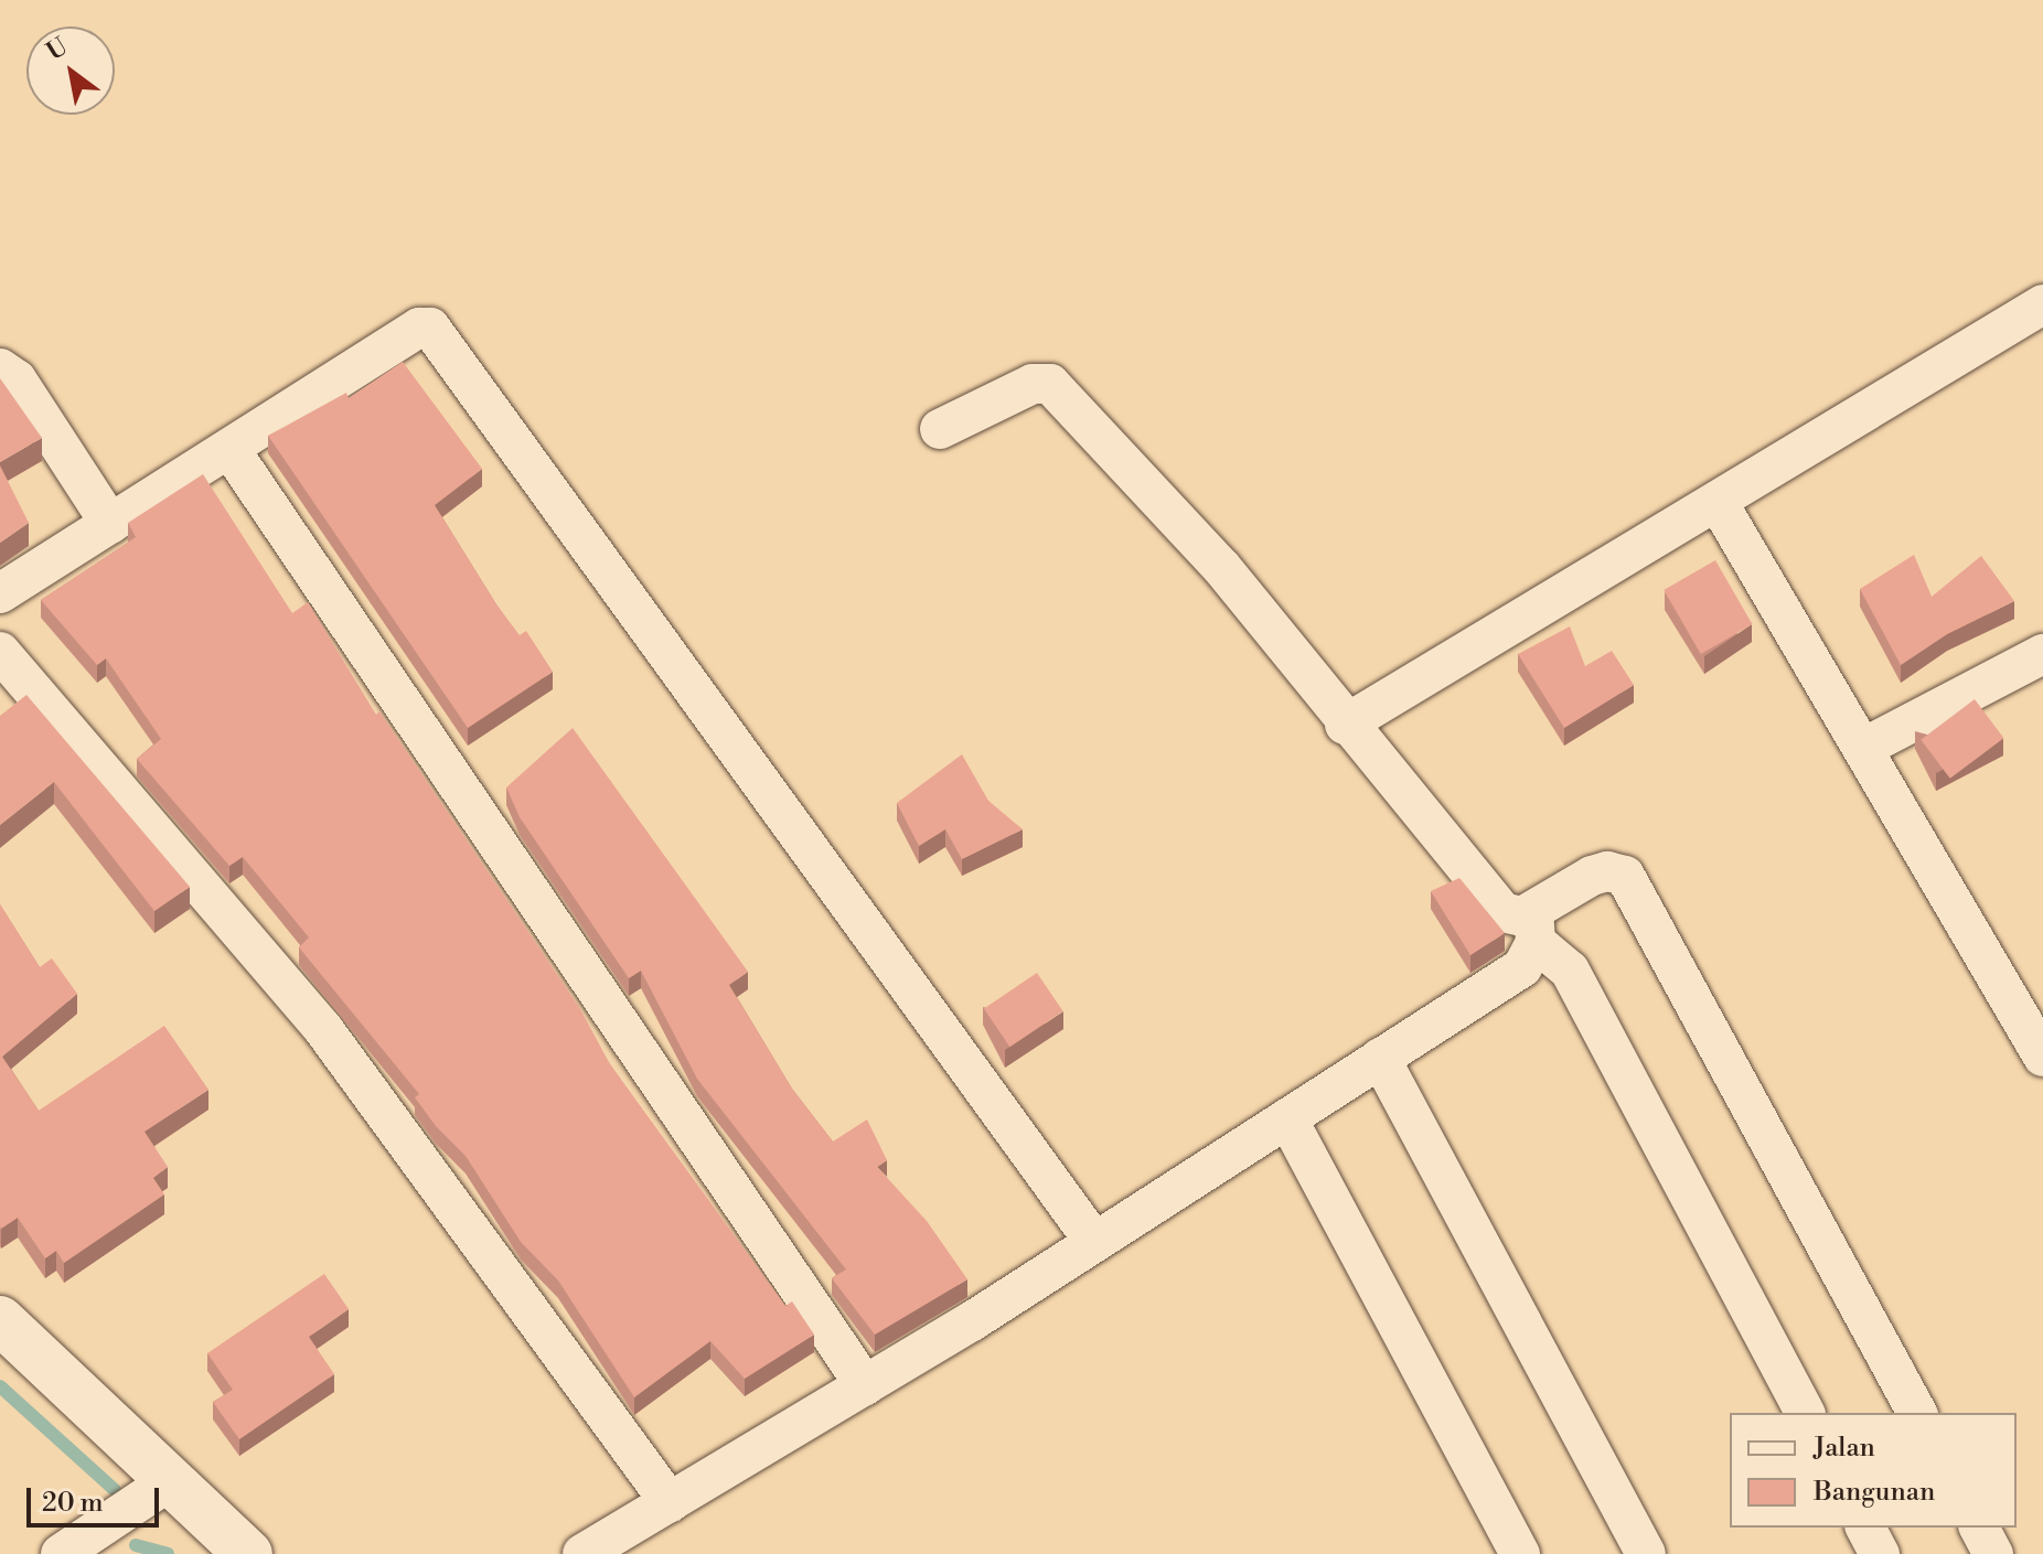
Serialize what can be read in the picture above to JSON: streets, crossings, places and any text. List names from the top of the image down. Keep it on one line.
{"legend":["Jalan","Bangunan"],"scale_bar":"20 m","north":"top left"}
